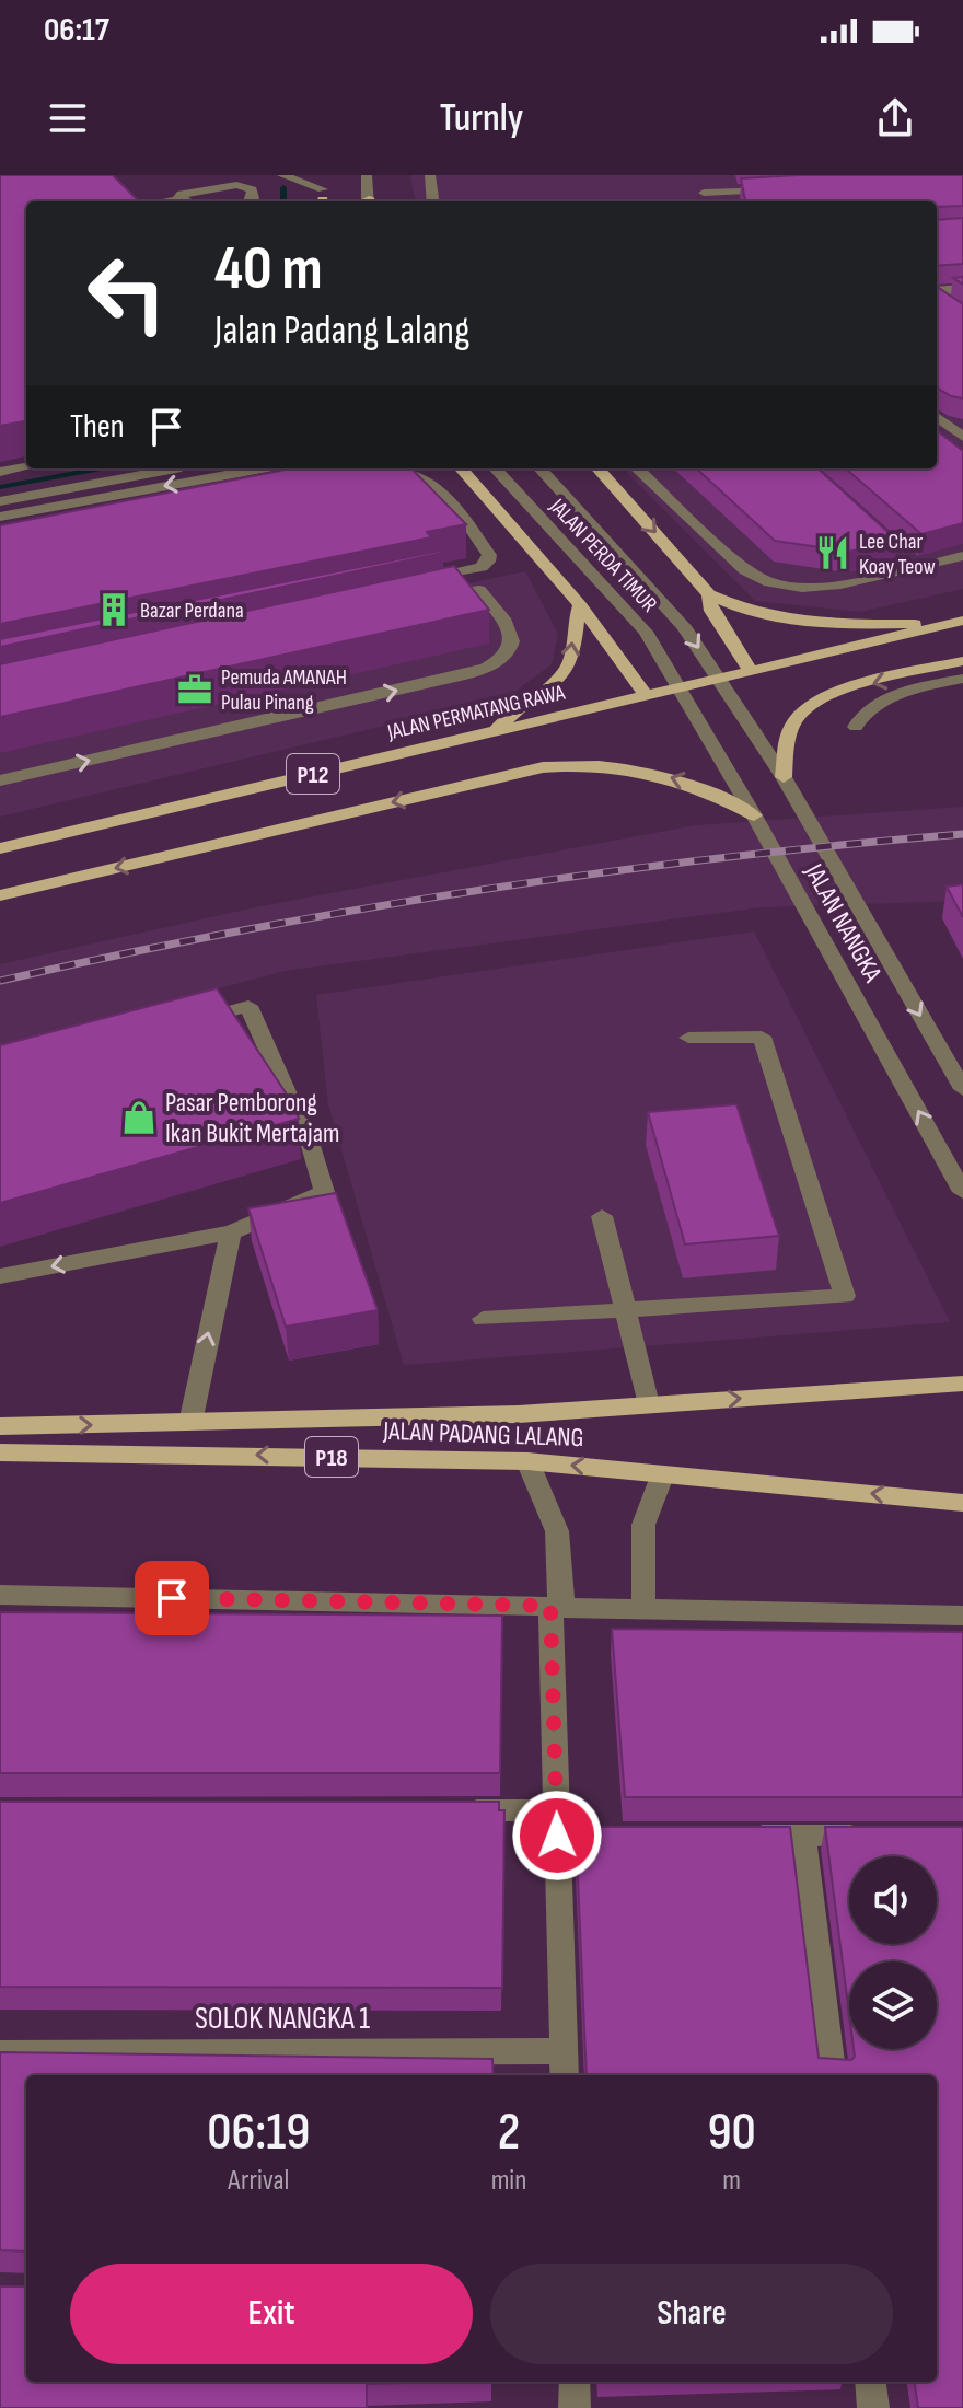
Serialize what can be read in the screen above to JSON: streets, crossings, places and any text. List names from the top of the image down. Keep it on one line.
{"streets":{"main road":["JALAN PERMATANG RAWA","P12","JALAN PADANG LALANG","P18"],"street":["JALAN PERDA TIMUR","JALAN NANGKA","SOLOK NANGKA 1"]},"crossings":[["JALAN PERDA TIMUR","JALAN NANGKA"]],"places":{"restaurant":["Lee Char Koay Teow"],"building":["Bazar Perdana"],"office":["Pemuda AMANAH Pulau Pinang"],"shop":["Pasar Pemborong Ikan Bukit Mertajam"]},"page":{"status":"06:17","header":"Turnly","turn":["40 m","Jalan Padang Lalang"],"then":"Then","eta":["06:19","Arrival","2","min","90","m"],"buttons":["Exit","Share"]}}
